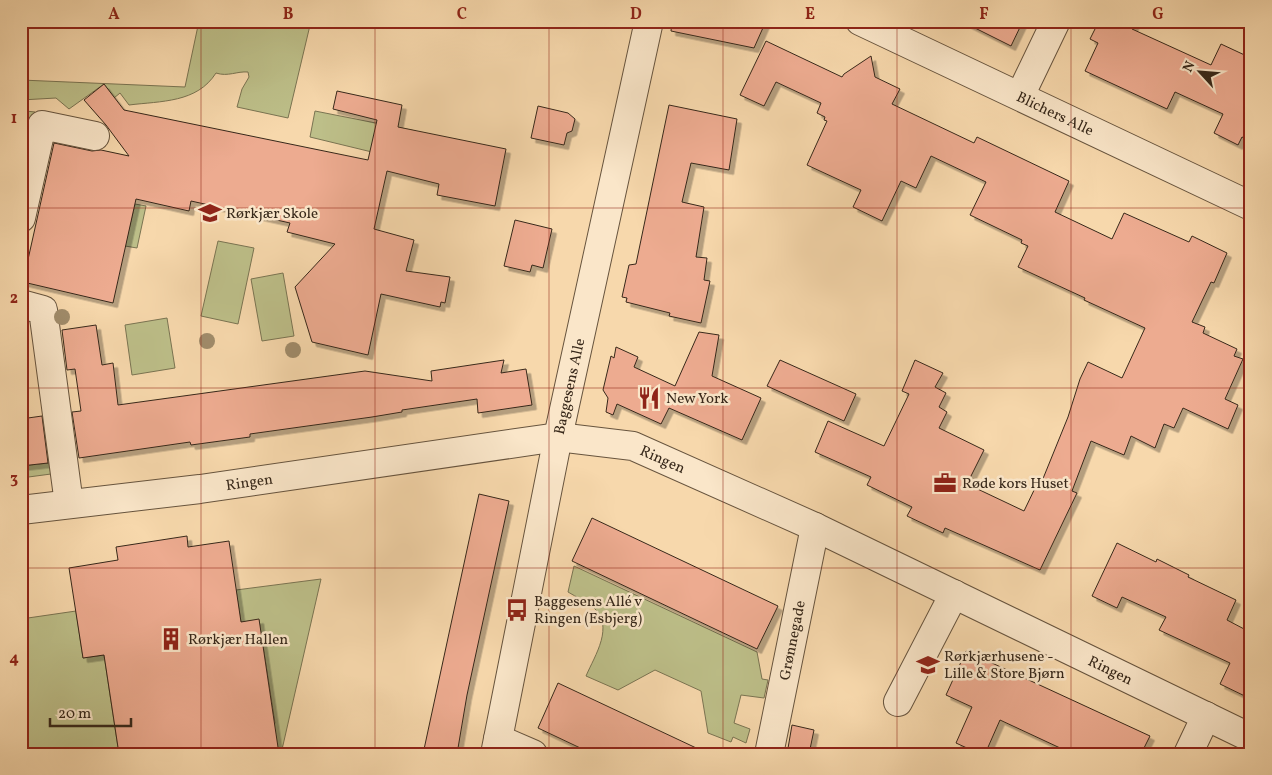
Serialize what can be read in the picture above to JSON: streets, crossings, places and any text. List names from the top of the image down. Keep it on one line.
{"streets":{"street":["Blichers Alle","Baggesens Alle","Ringen","Grønnegade"]},"crossings":[["Baggesens Alle","Ringen"],["Ringen","Grønnegade"]],"places":{"school or university":["Rørkjær Skole","Rørkjærhusene - Lille & Store Bjørn"],"restaurant":["New York"],"office":["Røde kors Huset"],"bus stop":["Baggesens Allé v Ringen (Esbjerg)"],"building":["Rørkjær Hallen"]},"scale_bar":"20 m","north":"top left","grid":{"columns":["A","B","C","D","E","F","G"],"rows":["1","2","3","4"]}}
